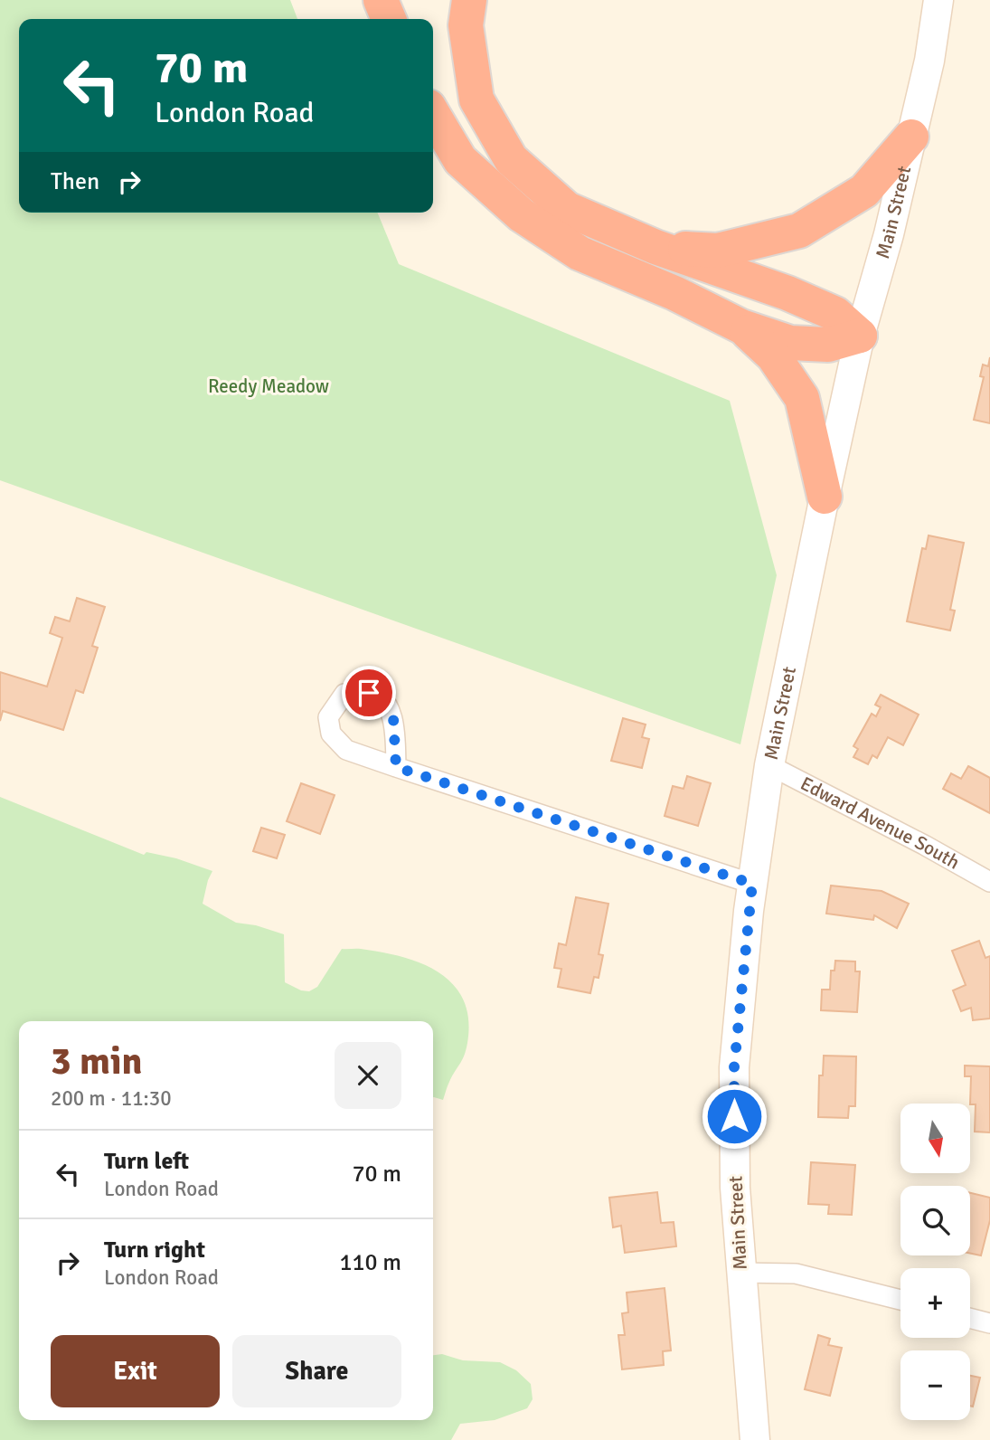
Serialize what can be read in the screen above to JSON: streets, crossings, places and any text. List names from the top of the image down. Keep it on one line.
{"streets":{"street":["Main Street","Edward Avenue South"]},"crossings":[["Main Street","Edward Avenue South"]],"parks":["Reedy Meadow"],"north":"bottom","page":{"turn":["70 m","London Road"],"then":"Then","heading":["3 min","200 m · 11:30"],"map_buttons":["+","−"],"list":[{"name":"Turn left","note":"London Road","value":"70 m"},{"name":"Turn right","note":"London Road","value":"110 m"}],"buttons":["Exit","Share"]}}
